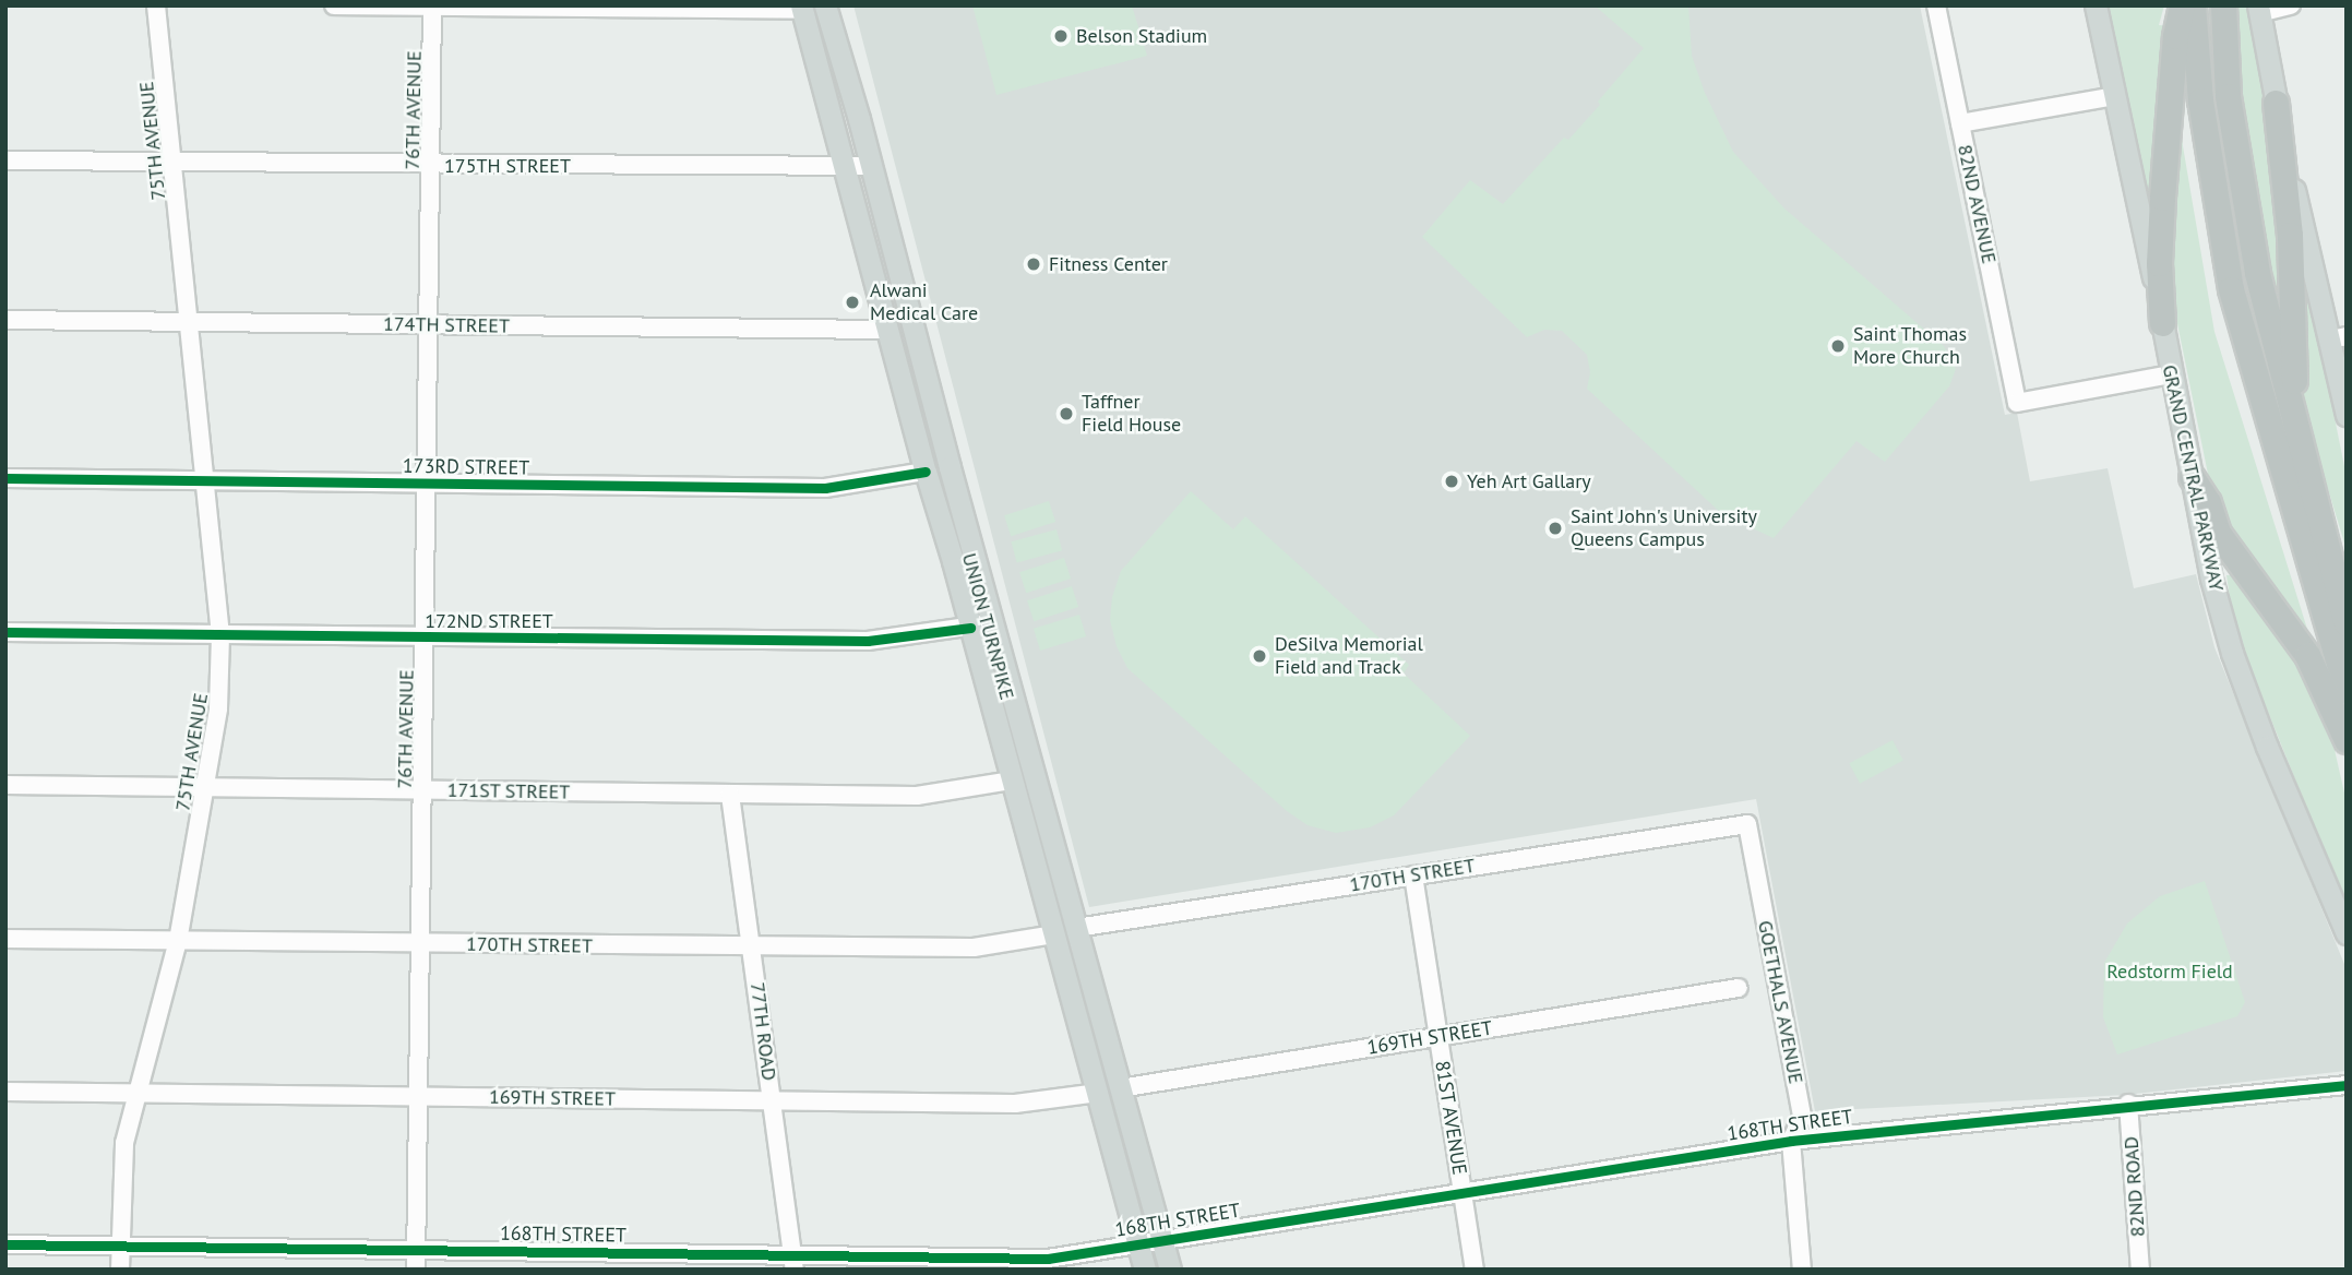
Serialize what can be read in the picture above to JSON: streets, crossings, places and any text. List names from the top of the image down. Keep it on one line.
{"streets":{"main road":["GRAND CENTRAL PARKWAY","UNION TURNPIKE"],"street":["76TH AVENUE","75TH AVENUE","175TH STREET","82ND AVENUE","174TH STREET","173RD STREET","172ND STREET","171ST STREET","170TH STREET","GOETHALS AVENUE","77TH ROAD","169TH STREET","81ST AVENUE","168TH STREET","82ND ROAD"]},"crossings":[["76TH AVENUE","175TH STREET"],["76TH AVENUE","174TH STREET"],["76TH AVENUE","173RD STREET"],["76TH AVENUE","172ND STREET"],["76TH AVENUE","171ST STREET"],["76TH AVENUE","170TH STREET"],["76TH AVENUE","169TH STREET"],["76TH AVENUE","168TH STREET"],["75TH AVENUE","175TH STREET"],["75TH AVENUE","174TH STREET"],["75TH AVENUE","173RD STREET"],["75TH AVENUE","172ND STREET"],["75TH AVENUE","171ST STREET"],["75TH AVENUE","170TH STREET"],["75TH AVENUE","169TH STREET"],["75TH AVENUE","168TH STREET"],["175TH STREET","UNION TURNPIKE"],["82ND AVENUE","GRAND CENTRAL PARKWAY"],["174TH STREET","UNION TURNPIKE"],["173RD STREET","UNION TURNPIKE"],["172ND STREET","UNION TURNPIKE"],["UNION TURNPIKE","171ST STREET"],["UNION TURNPIKE","170TH STREET"],["UNION TURNPIKE","169TH STREET"],["UNION TURNPIKE","168TH STREET"],["171ST STREET","77TH ROAD"],["170TH STREET","GOETHALS AVENUE"],["170TH STREET","77TH ROAD"],["170TH STREET","81ST AVENUE"],["GOETHALS AVENUE","168TH STREET"],["77TH ROAD","169TH STREET"],["77TH ROAD","168TH STREET"],["169TH STREET","81ST AVENUE"],["81ST AVENUE","168TH STREET"],["168TH STREET","82ND ROAD"]],"parks":["Redstorm Field"],"places":["Belson Stadium","Fitness Center","Alwani Medical Care","Saint Thomas More Church","Taffner Field House","Yeh Art Gallary","Saint John's University Queens Campus","DeSilva Memorial Field and Track"]}
